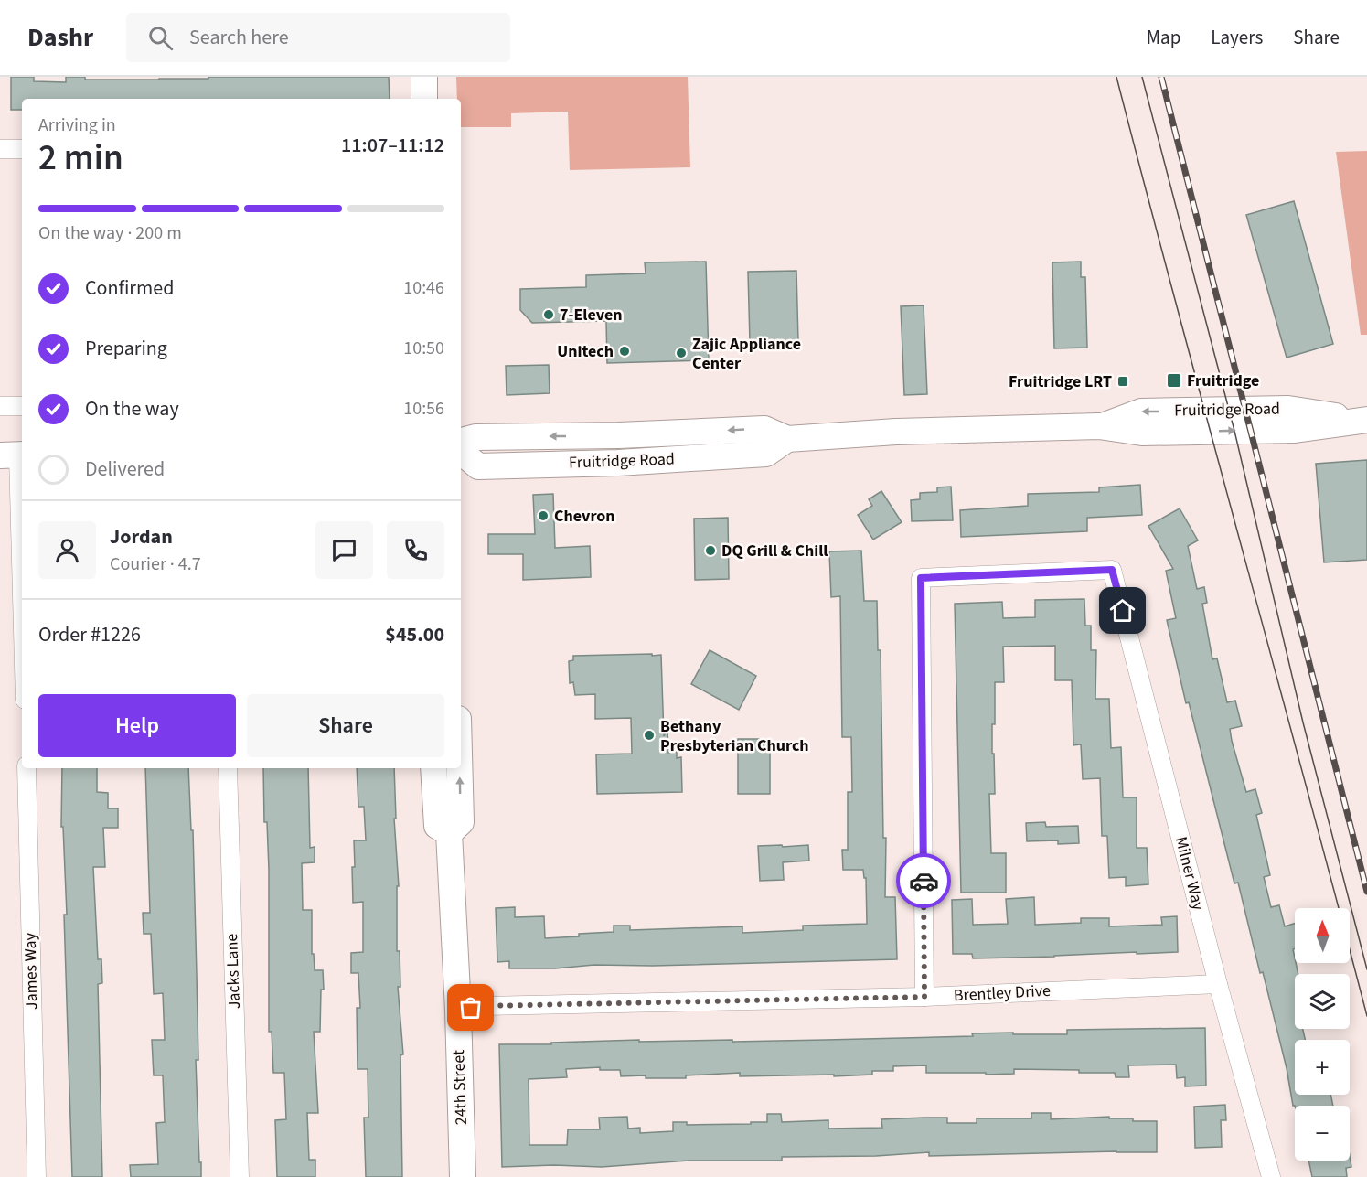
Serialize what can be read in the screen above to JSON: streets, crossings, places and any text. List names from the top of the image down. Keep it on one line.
{"streets":{"main road":["Fruitridge Road","24th Street"],"street":["Milner Way","James Way","Jacks Lane","Brentley Drive"]},"crossings":[["Milner Way","Brentley Drive"],["Brentley Drive","24th Street"]],"places":{"other":["7-Eleven","Unitech","Zajic Appliance Center","Chevron","DQ Grill & Chill","Bethany Presbyterian Church"],"transit":["Fruitridge","Fruitridge LRT"]},"north":"top","page":{"header":"Dashr","search":"Search here","nav":["Map","Layers","Share"],"heading":["2 min","Arriving in","11:07–11:12"],"panel":["Jordan","Courier · 4.7","Order #1226","$45.00"],"bar":"On the way · 200 m","list":[["Confirmed","10:46"],["Preparing","10:50"],["On the way","10:56"],"Delivered"],"buttons":["Help","Share"],"map_buttons":["+","−"]}}
